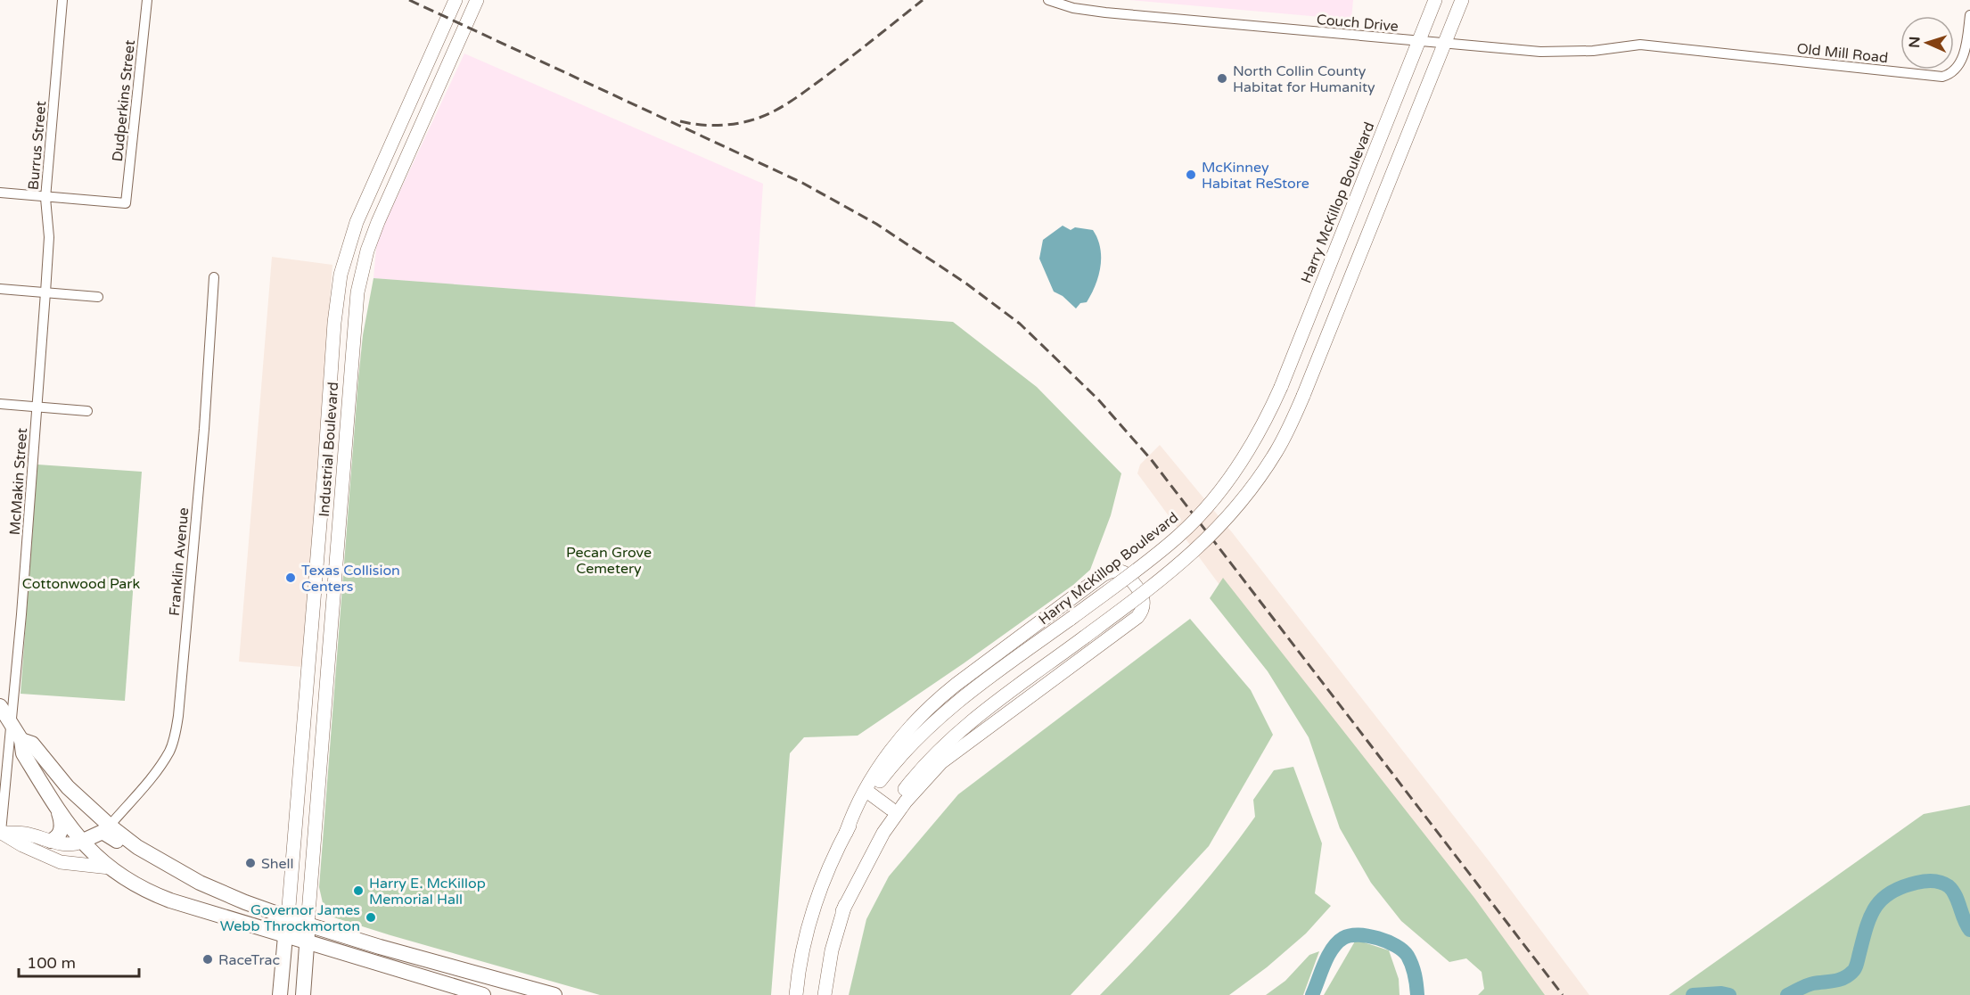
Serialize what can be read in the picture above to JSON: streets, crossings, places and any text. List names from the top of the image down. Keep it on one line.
{"streets":{"main road":["Harry McKillop Boulevard","Industrial Boulevard"],"street":["Couch Drive","Old Mill Road","Dudperkins Street","Burrus Street","McMakin Street","Franklin Avenue"]},"crossings":[["Couch Drive","Old Mill Road"],["Couch Drive","Harry McKillop Boulevard"],["Dudperkins Street","Burrus Street"],["Burrus Street","McMakin Street"]],"parks":["Pecan Grove Cemetery","Cottonwood Park"],"places":["North Collin County Habitat for Humanity","McKinney Habitat ReStore","Texas Collision Centers","Shell","Harry E. McKillop Memorial Hall","Governor James Webb Throckmorton","RaceTrac"],"scale_bar":"100 m","north":"left"}
